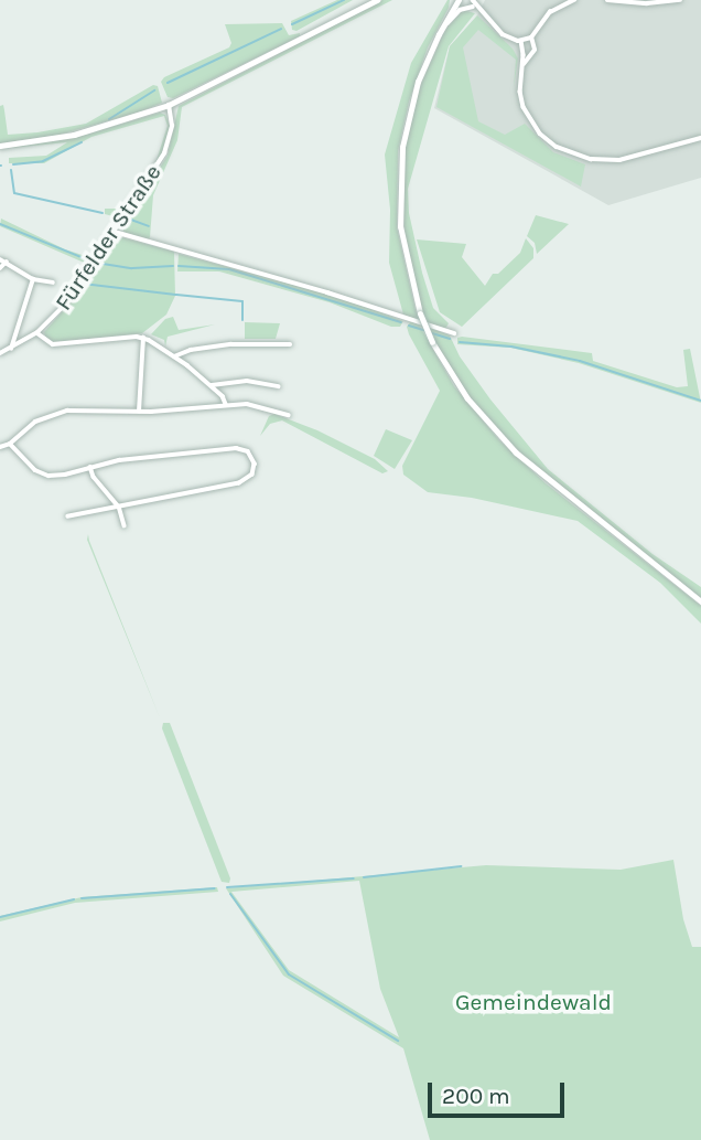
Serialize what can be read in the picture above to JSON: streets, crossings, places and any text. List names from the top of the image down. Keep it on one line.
{"streets":{"street":["Fürfelder Straße"]},"parks":["Gemeindewald"],"scale_bar":"200 m"}
